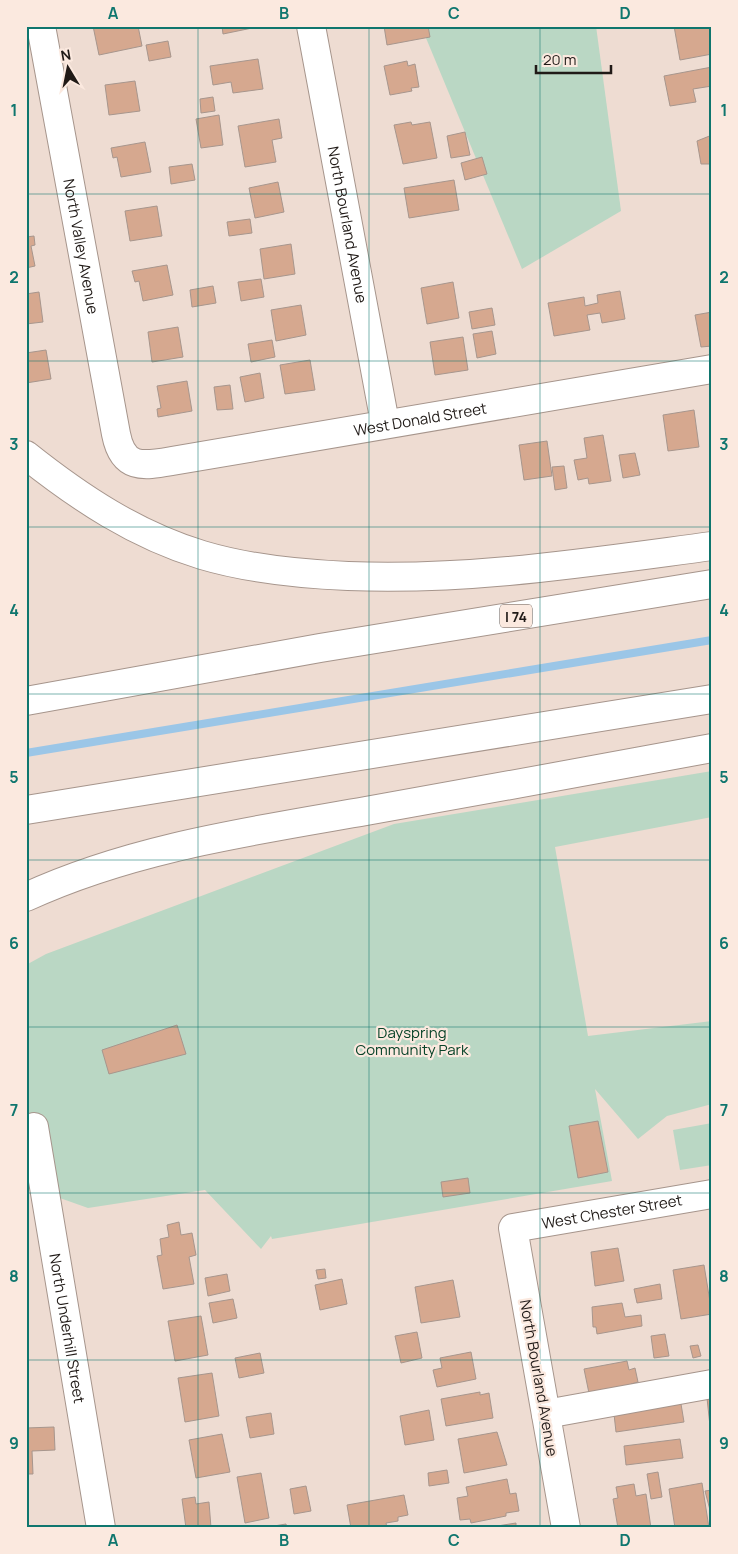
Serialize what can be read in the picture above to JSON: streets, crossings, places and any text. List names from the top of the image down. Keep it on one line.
{"streets":{"main road":["North Bourland Avenue","North Valley Avenue","West Donald Street","I 74","West Chester Street","North Underhill Street"]},"crossings":[["North Bourland Avenue","West Donald Street"],["North Bourland Avenue","West Chester Street"],["North Valley Avenue","West Donald Street"]],"parks":["Dayspring Community Park"],"scale_bar":"20 m","north":"top","grid":{"columns":["A","B","C","D"],"rows":["1","2","3","4","5","6","7","8","9"]}}
